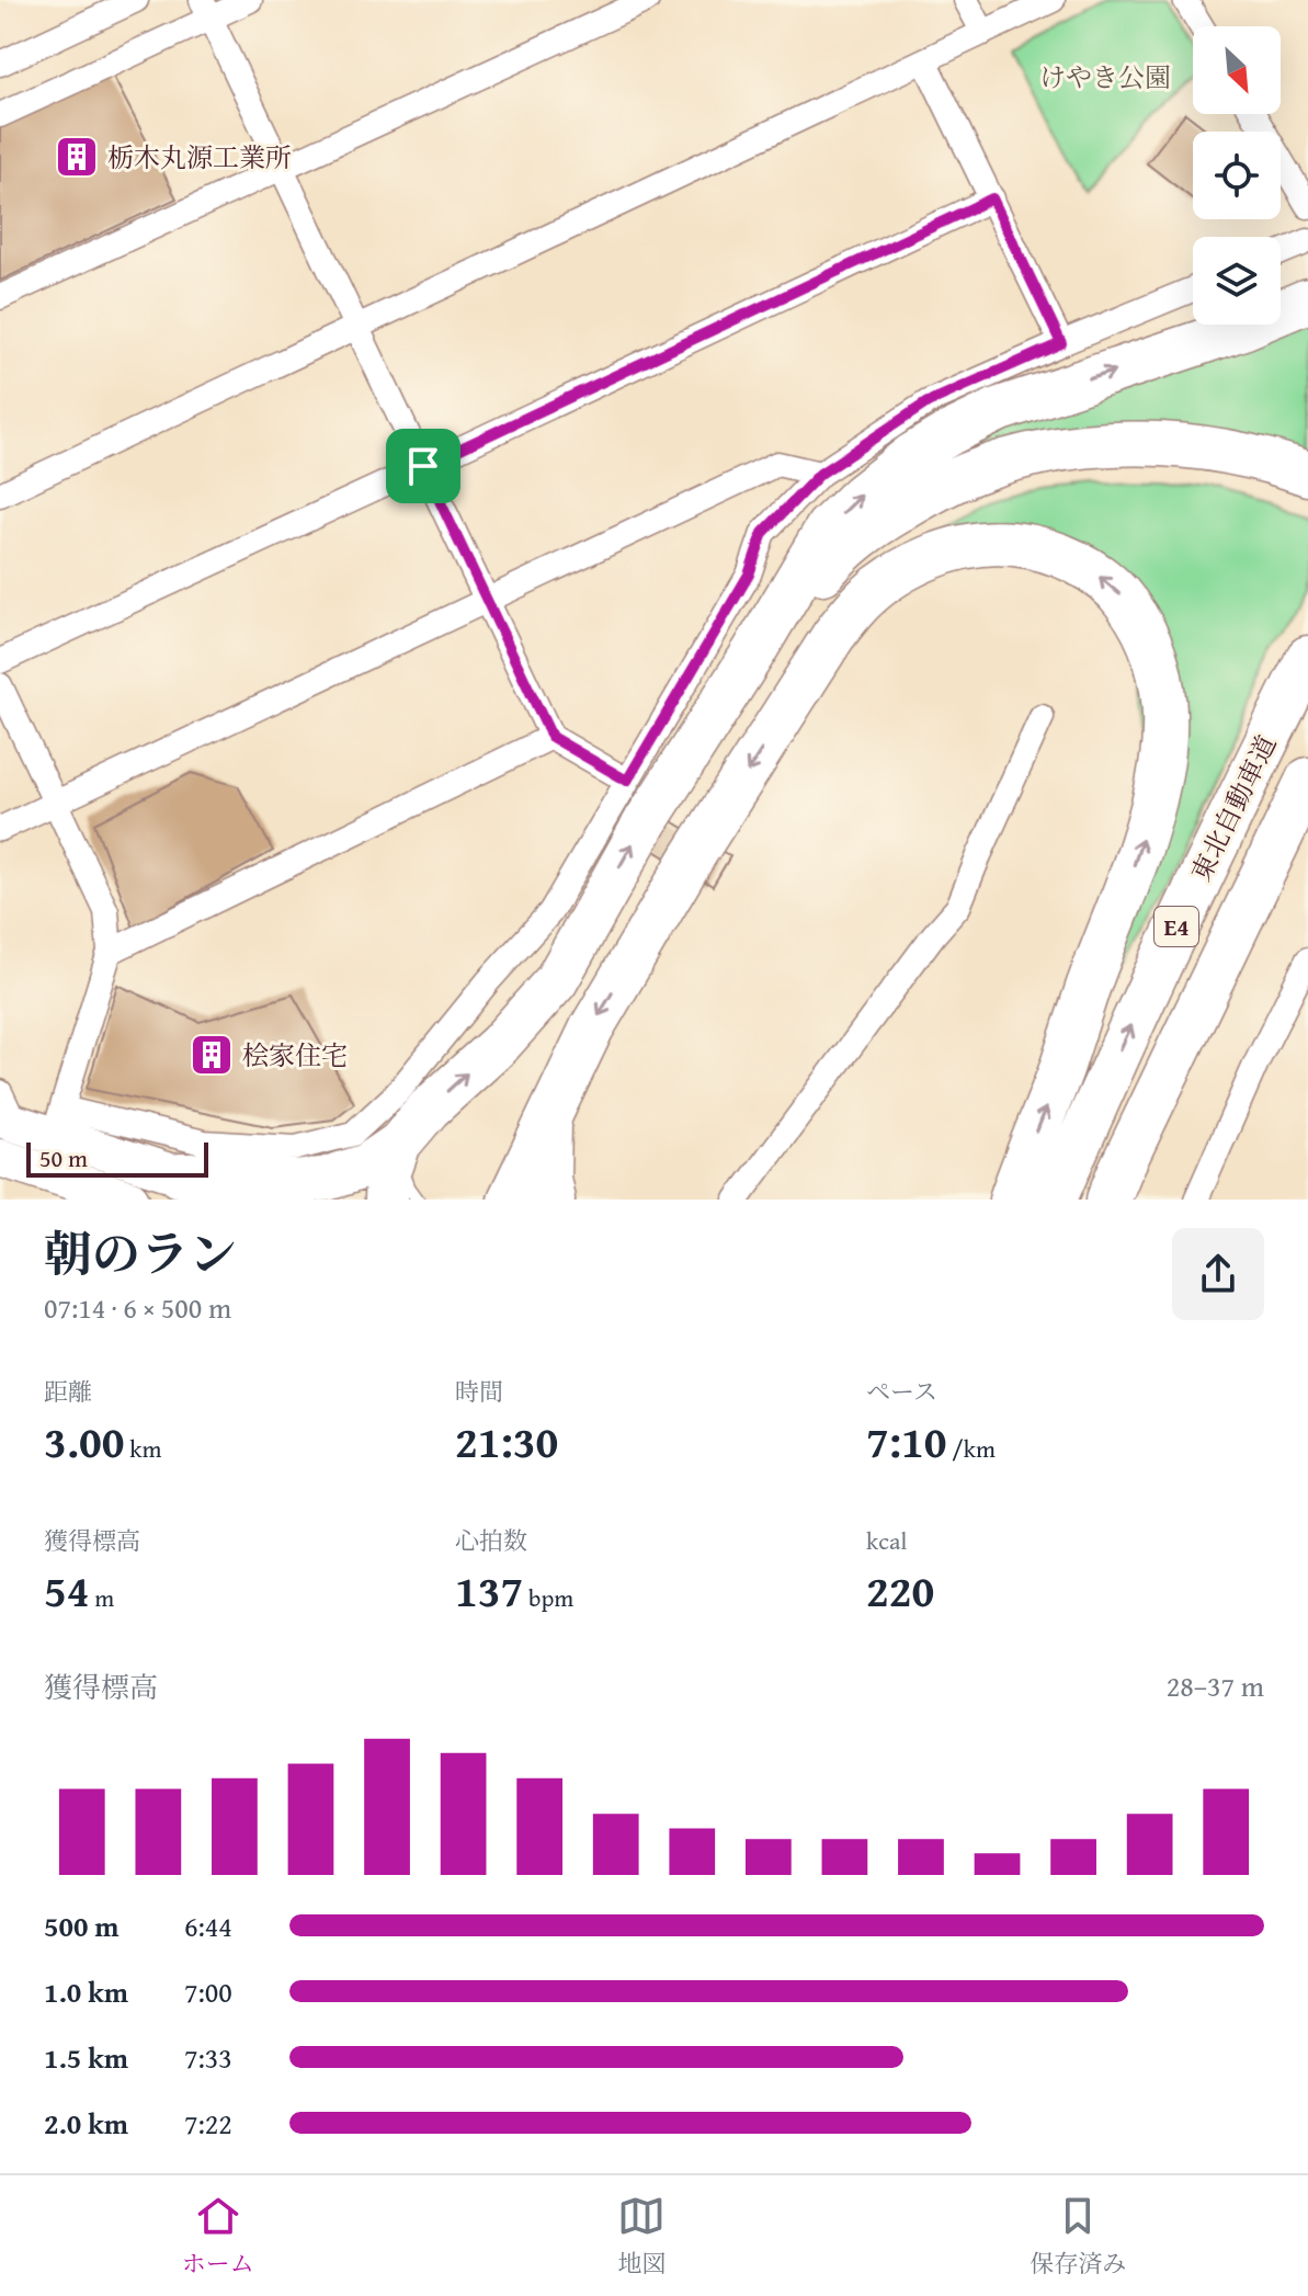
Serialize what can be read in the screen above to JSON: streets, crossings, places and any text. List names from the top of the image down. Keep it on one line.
{"streets":{"highway":["東北自動車道","E4"]},"parks":["けやき公園"],"places":{"building":["栃木丸源工業所","桧家住宅"]},"scale_bar":"50 m","north":"bottom right","page":{"scale":"50 m","heading":["朝のラン","07:14 · 6 × 500 m"],"stats":[["距離","3.00 km"],["時間","21:30"],["ペース","7:10 /km"],["獲得標高","54 m"],["心拍数","137 bpm"],["kcal","220"]],"chart":["獲得標高","28–37 m"],"list":[{"name":"500 m","note":"6:44"},{"name":"1.0 km","note":"7:00"},{"name":"1.5 km","note":"7:33"},{"name":"2.0 km","note":"7:22"}],"tabs":["ホーム","地図","保存済み"]}}
